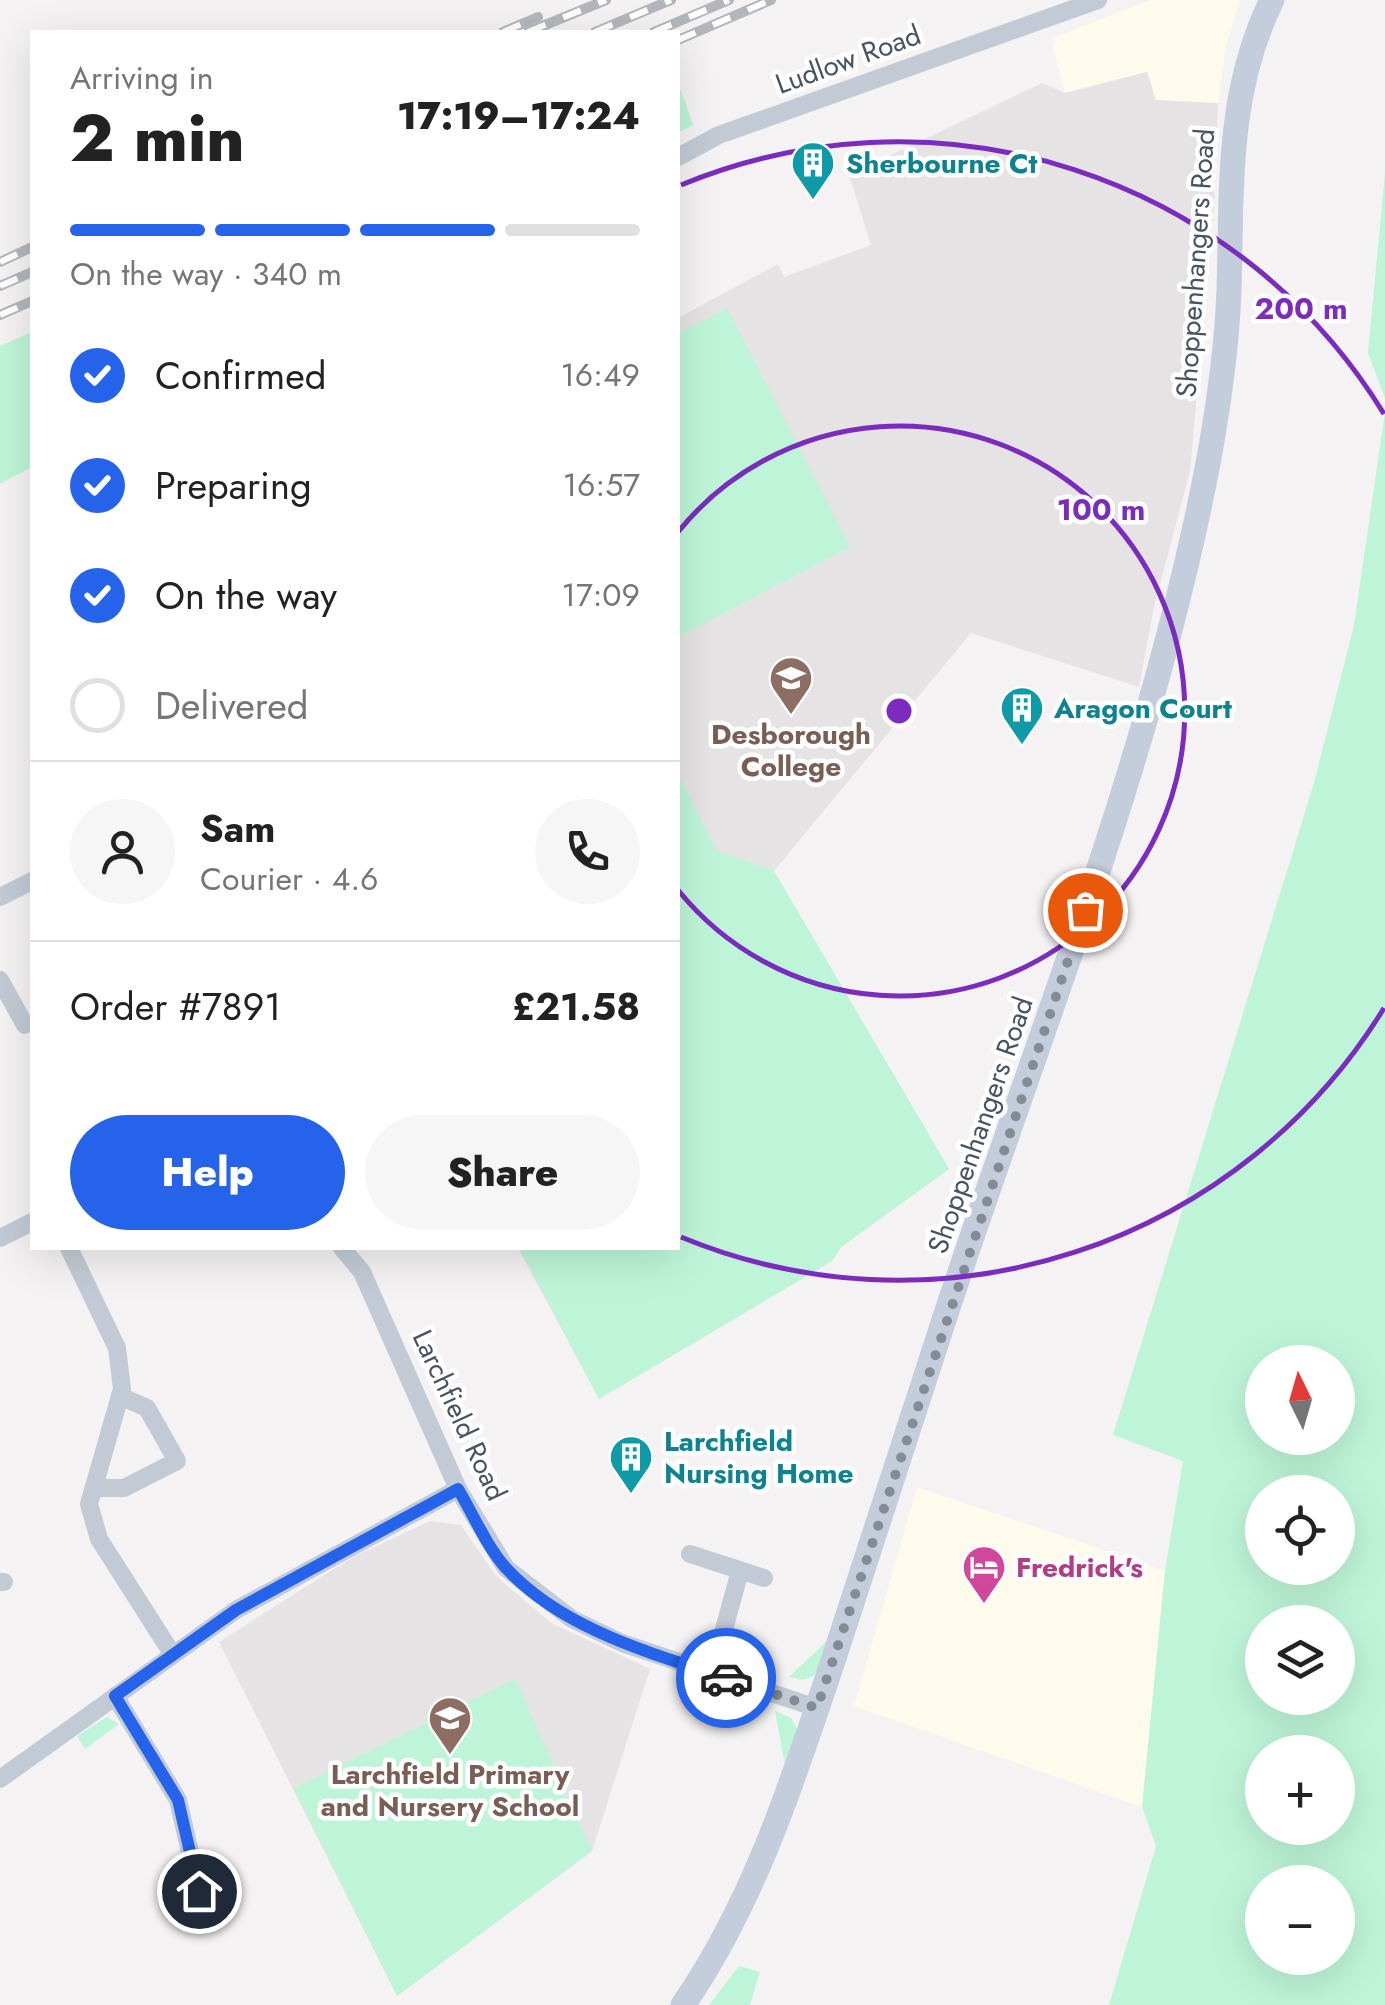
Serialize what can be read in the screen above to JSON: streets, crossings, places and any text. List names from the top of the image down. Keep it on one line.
{"streets":{"street":["Ludlow Road","Shoppenhangers Road","Larchfield Road"]},"crossings":[["Shoppenhangers Road","Larchfield Road"]],"places":{"building":["Sherbourne Ct","Aragon Court","Larchfield Nursing Home"],"school or university":["Desborough College","Larchfield Primary and Nursery School"],"hotel":["Fredrick's"]},"north":"top","page":{"heading":["2 min","Arriving in","17:19–17:24"],"panel":["Sam","Courier · 4.6","Order #7891","£21.58"],"bar":"On the way · 340 m","list":[["Confirmed","16:49"],["Preparing","16:57"],["On the way","17:09"],"Delivered"],"buttons":["Help","Share"],"map_buttons":["+","−"]},"rings":["200 m","100 m"]}
